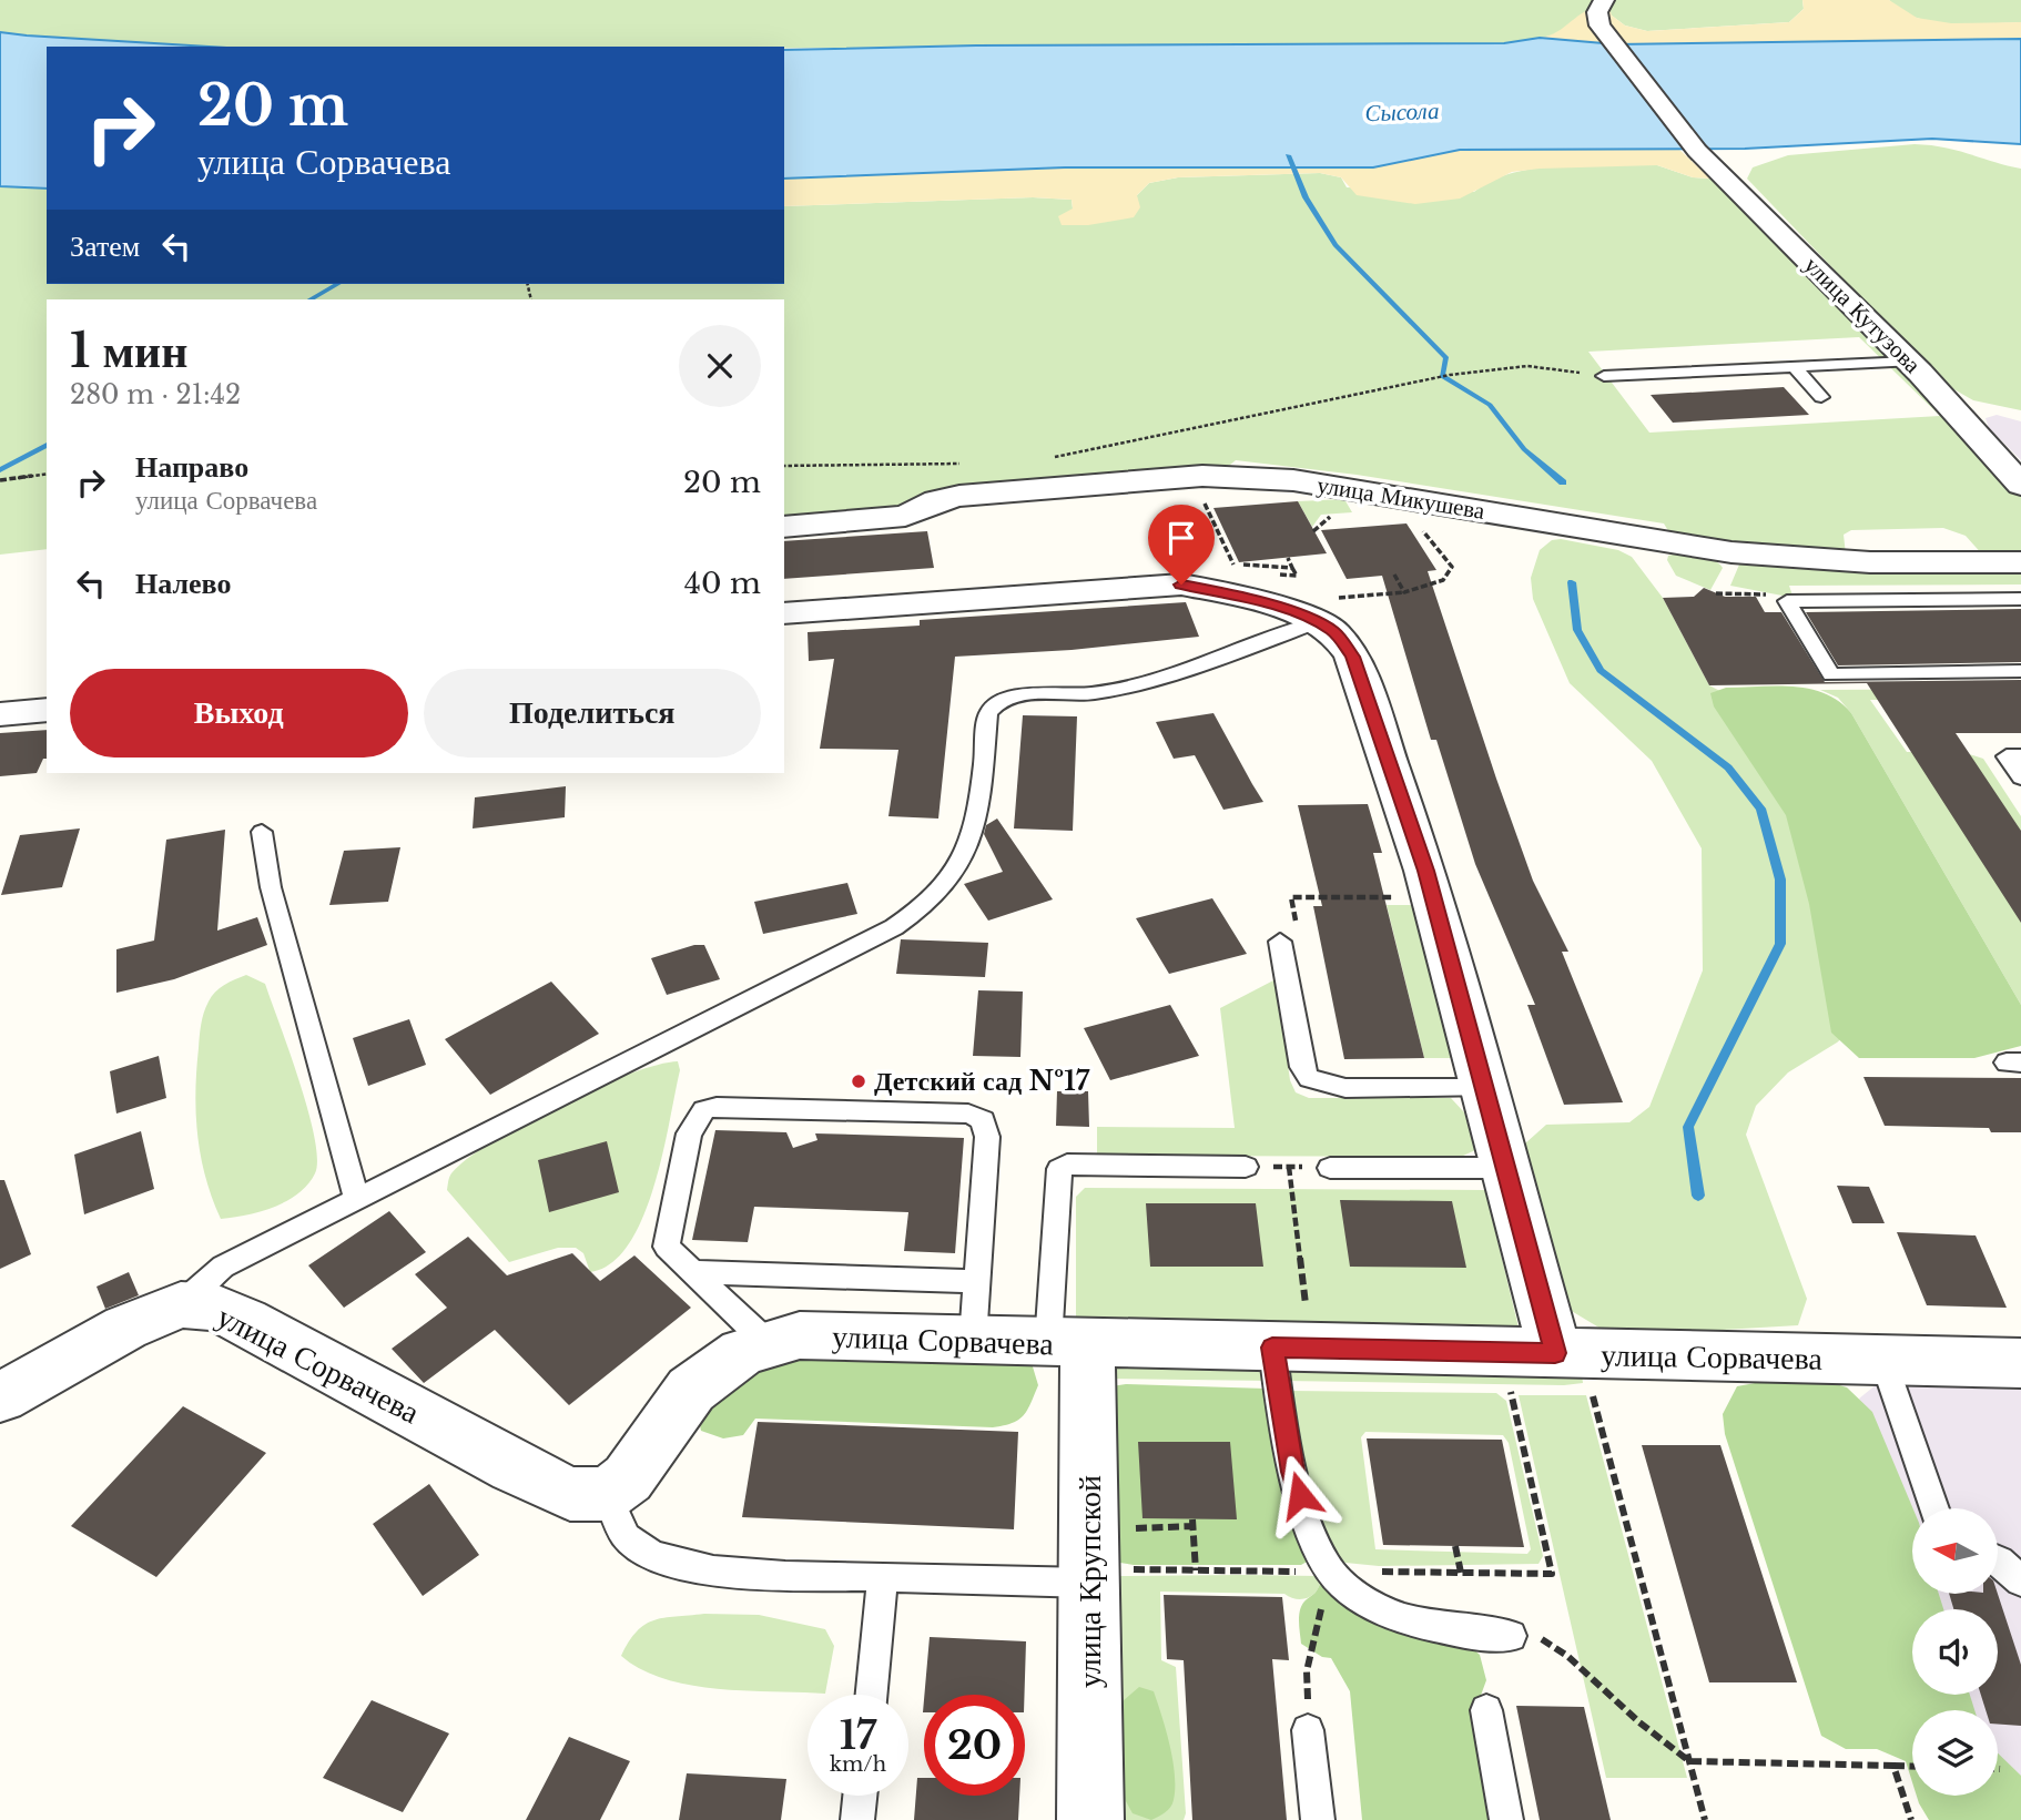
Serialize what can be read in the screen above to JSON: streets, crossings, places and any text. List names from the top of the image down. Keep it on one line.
{"streets":{"street":["улица Кутузова","улица Микушева","улица Сорвачева","улица Крупской"]},"crossings":[["улица Сорвачева","улица Крупской"]],"water":["Сысола"],"places":["Детский сад №17"],"north":"left","page":{"turn":["20 m","улица Сорвачева"],"then":"Затем","heading":["1 мин","280 m · 21:42"],"list":[{"name":"Направо","note":"улица Сорвачева","value":"20 m"},{"name":"Налево","value":"40 m"}],"buttons":["Выход","Поделиться"],"speed":"17 km/h","limit":"20"}}
